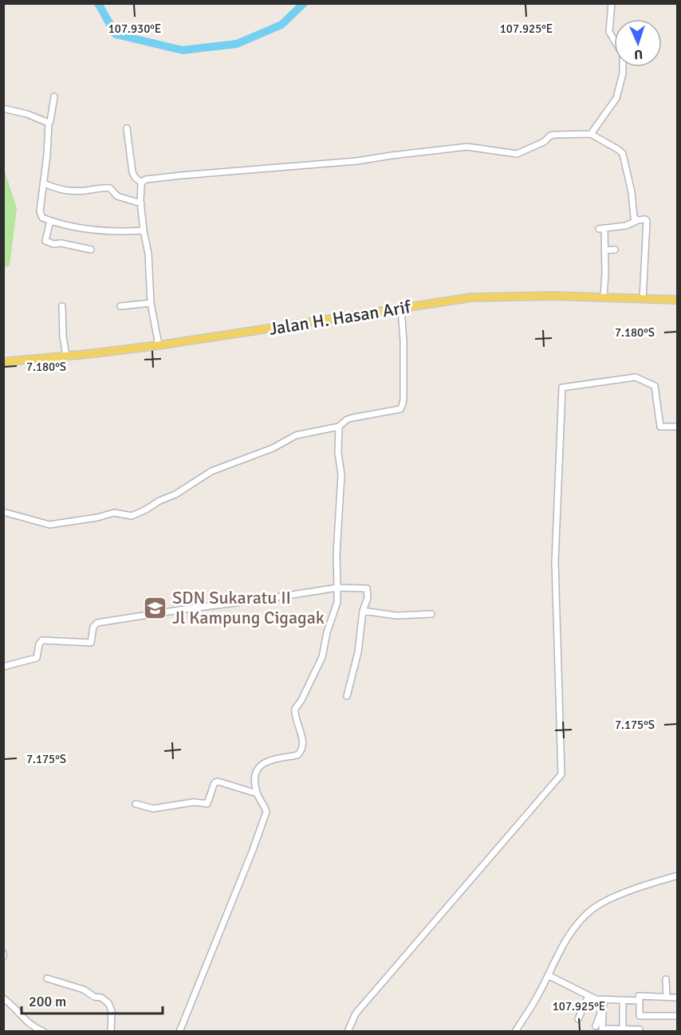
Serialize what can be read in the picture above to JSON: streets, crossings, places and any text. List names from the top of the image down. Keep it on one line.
{"streets":{"main road":["Jalan H. Hasan Arif"]},"places":{"school or university":["SDN Sukaratu II Jl Kampung Cigagak"]},"scale_bar":"200 m","north":"bottom","coordinates":["107.930°E","107.925°E","7.180°S","7.175°S"]}
